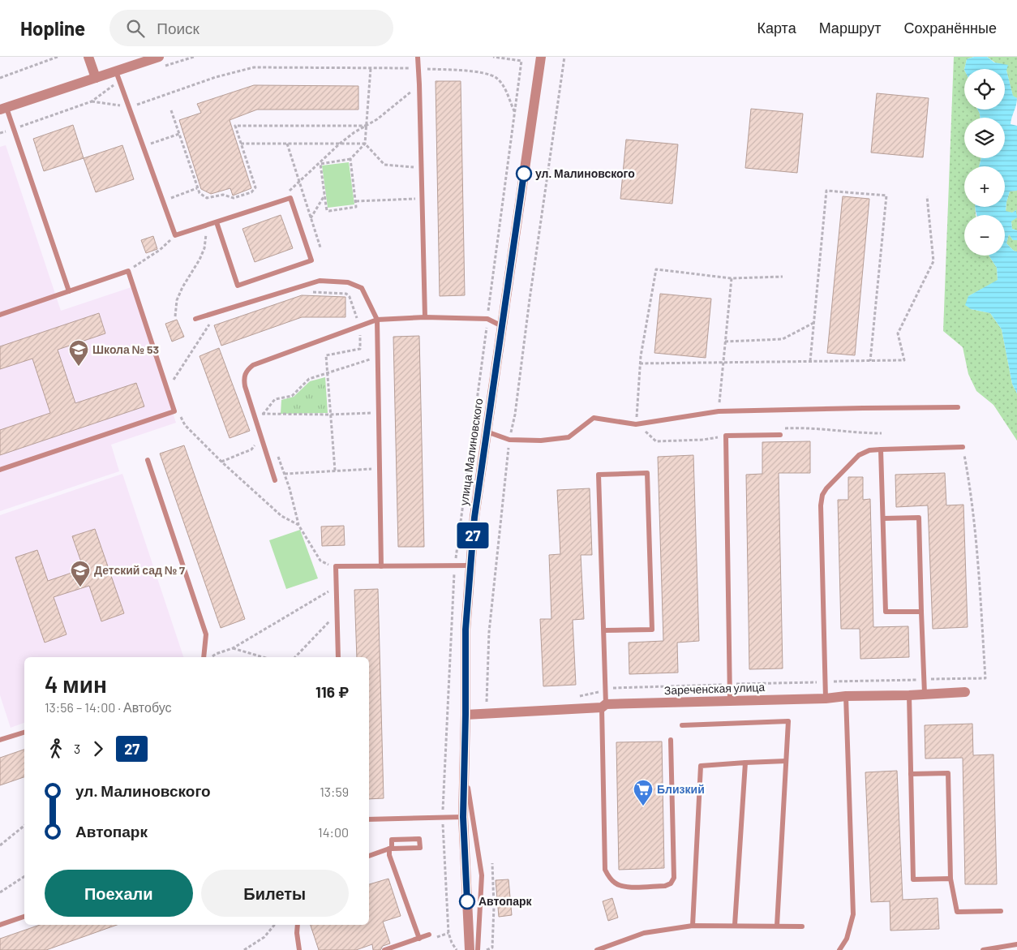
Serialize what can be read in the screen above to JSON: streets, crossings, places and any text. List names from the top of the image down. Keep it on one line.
{"streets":{"street":["улица Малиновского","Зареченская улица"]},"crossings":[["улица Малиновского","Зареченская улица"]],"places":{"other":["ул. Малиновского","Автопарк"],"school or university":["Школа № 53","Детский сад № 7"],"supermarket":["Близкий"]},"lines":["bus line 27"],"page":{"header":"Hopline","search":"Поиск","nav":["Карта","Маршрут","Сохранённые"],"on_map":"27","map_buttons":["+","−"],"heading":["4 мин","13:56 – 14:00 · Автобус","116 ₽"],"legs":["3","27"],"list":[{"name":"ул. Малиновского","value":"13:59"},{"name":"Автопарк","value":"14:00"}],"buttons":["Поехали","Билеты"]}}
